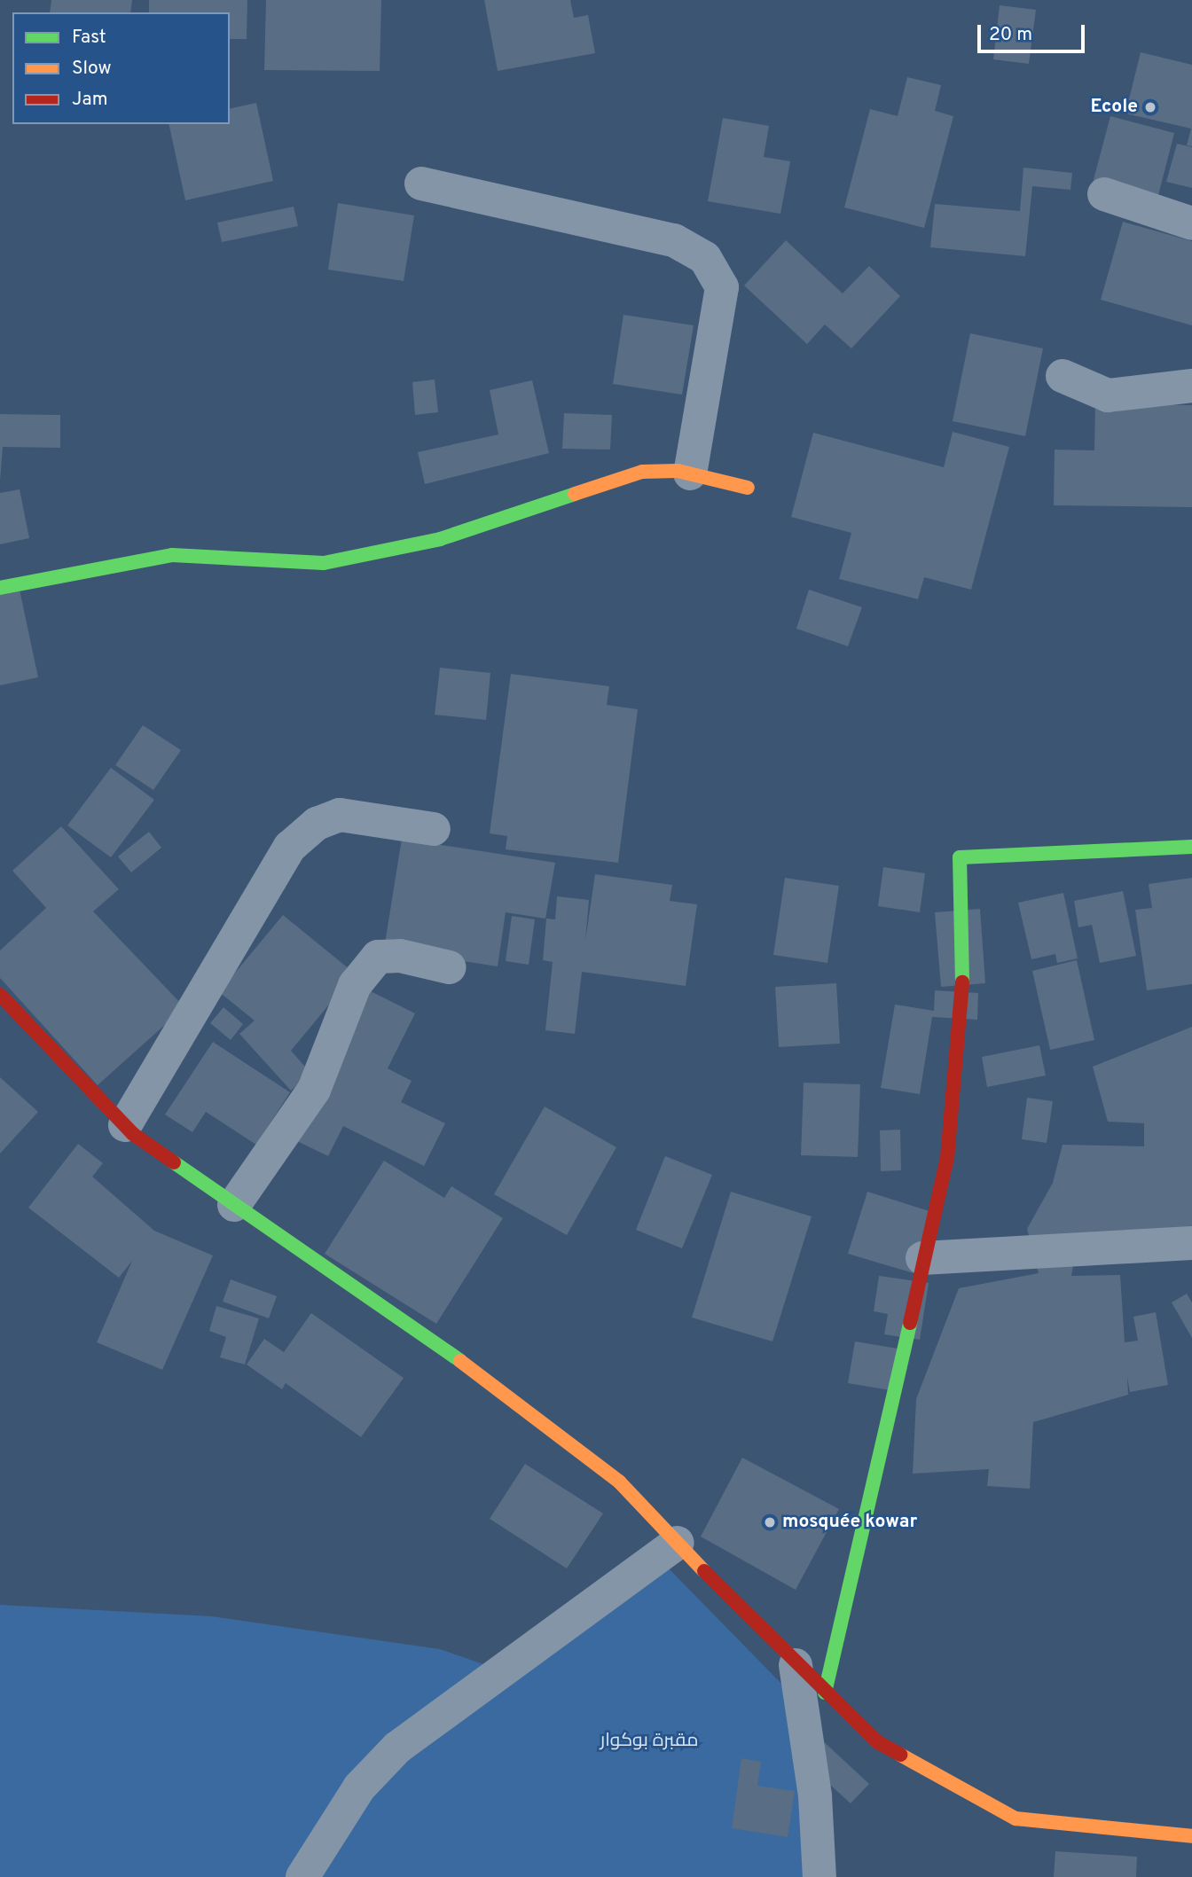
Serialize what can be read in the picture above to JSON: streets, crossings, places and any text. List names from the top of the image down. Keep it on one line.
{"parks":["مقبرة بوكوار"],"places":["Ecole","mosquée kowar"],"legend":["Fast","Slow","Jam"],"scale_bar":"20 m"}
